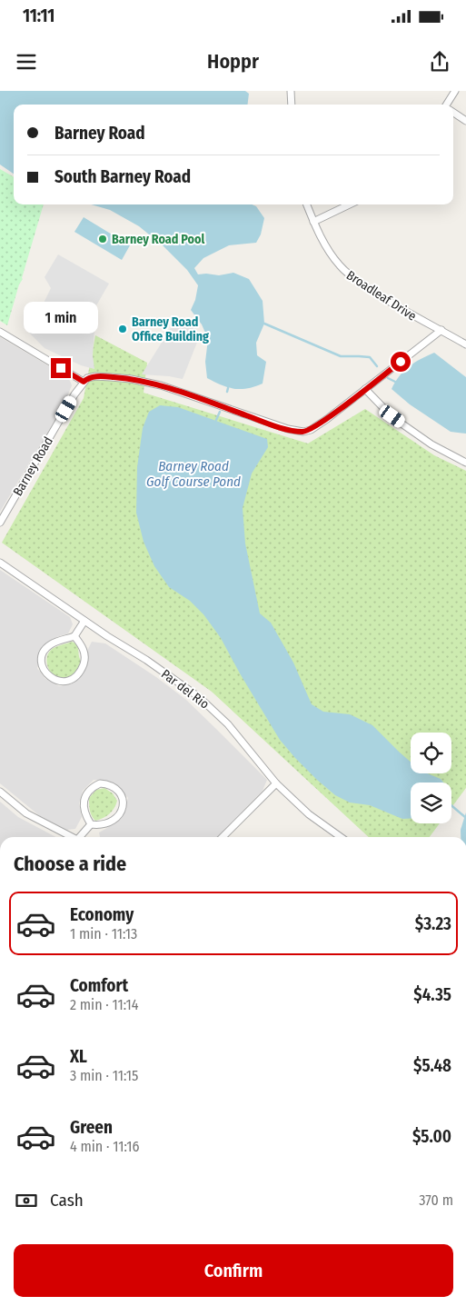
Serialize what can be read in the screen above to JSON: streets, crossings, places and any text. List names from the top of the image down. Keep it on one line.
{"streets":{"street":["Broadleaf Drive","Barney Road","Par del Rio"]},"water":["Barney Road Golf Course Pond"],"places":["Barney Road Pool","Barney Road Office Building"],"page":{"status":"11:11","header":"Hoppr","banner":["Barney Road","South Barney Road"],"bubble":"1 min","heading":"Choose a ride","list":[{"name":"Economy","note":"1 min · 11:13","value":"$3.23"},{"name":"Comfort","note":"2 min · 11:14","value":"$4.35"},{"name":"XL","note":"3 min · 11:15","value":"$5.48"},{"name":"Green","note":"4 min · 11:16","value":"$5.00"}],"pay":["Cash","370 m"],"buttons":"Confirm"}}
